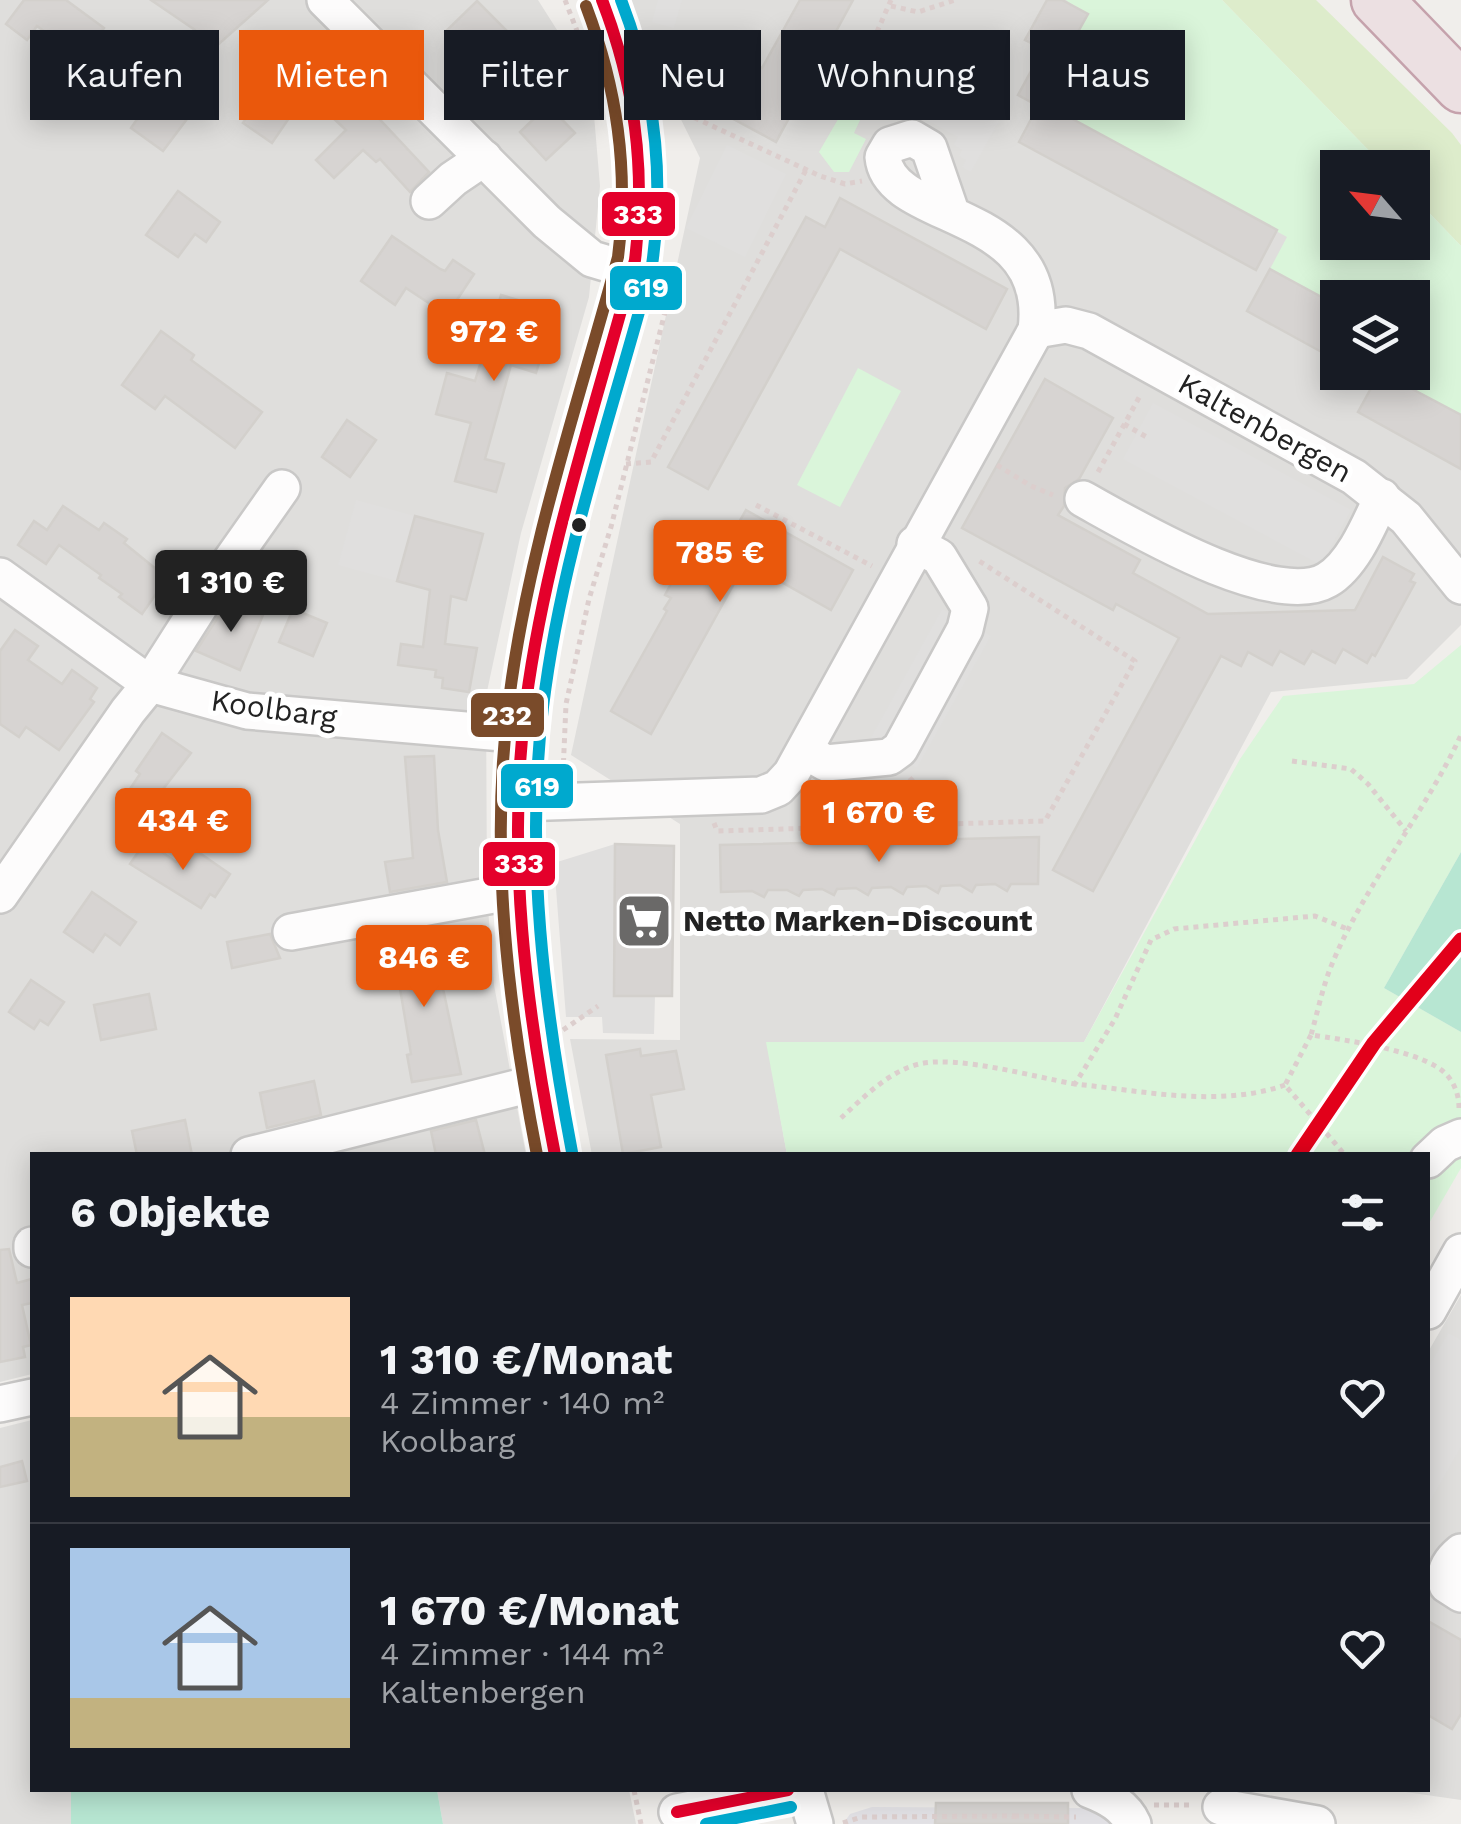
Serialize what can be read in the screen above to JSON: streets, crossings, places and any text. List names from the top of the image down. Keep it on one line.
{"streets":{"street":["Kaltenbergen","Koolbarg"]},"places":{"supermarket":["Netto Marken-Discount"]},"lines":["transit line 333","transit line 619","transit line 232"],"north":"top left","page":{"chip":["Kaufen","Mieten","Filter","Neu","Wohnung","Haus"],"price":["972 €","785 €","1 310 €","1 670 €","434 €","846 €"],"heading":"6 Objekte","list":[{"name":"1 310 €/Monat","note":"4 Zimmer · 140 m² · Koolbarg"},{"name":"1 670 €/Monat","note":"4 Zimmer · 144 m² · Kaltenbergen"}]}}
